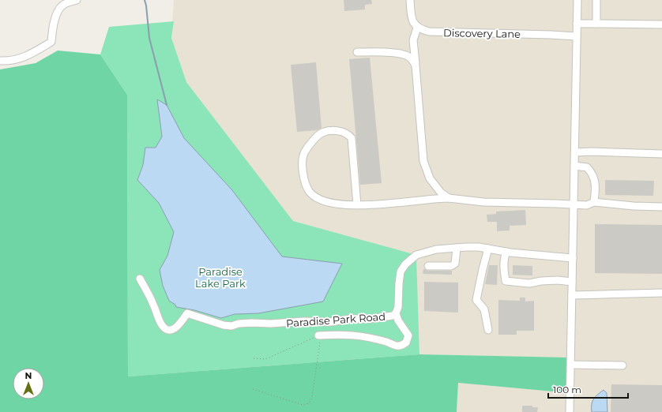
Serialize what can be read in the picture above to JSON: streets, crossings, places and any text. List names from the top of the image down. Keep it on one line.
{"streets":{"street":["Discovery Lane","Paradise Park Road"]},"parks":["Paradise Lake Park"],"scale_bar":"100 m","north":"top"}
